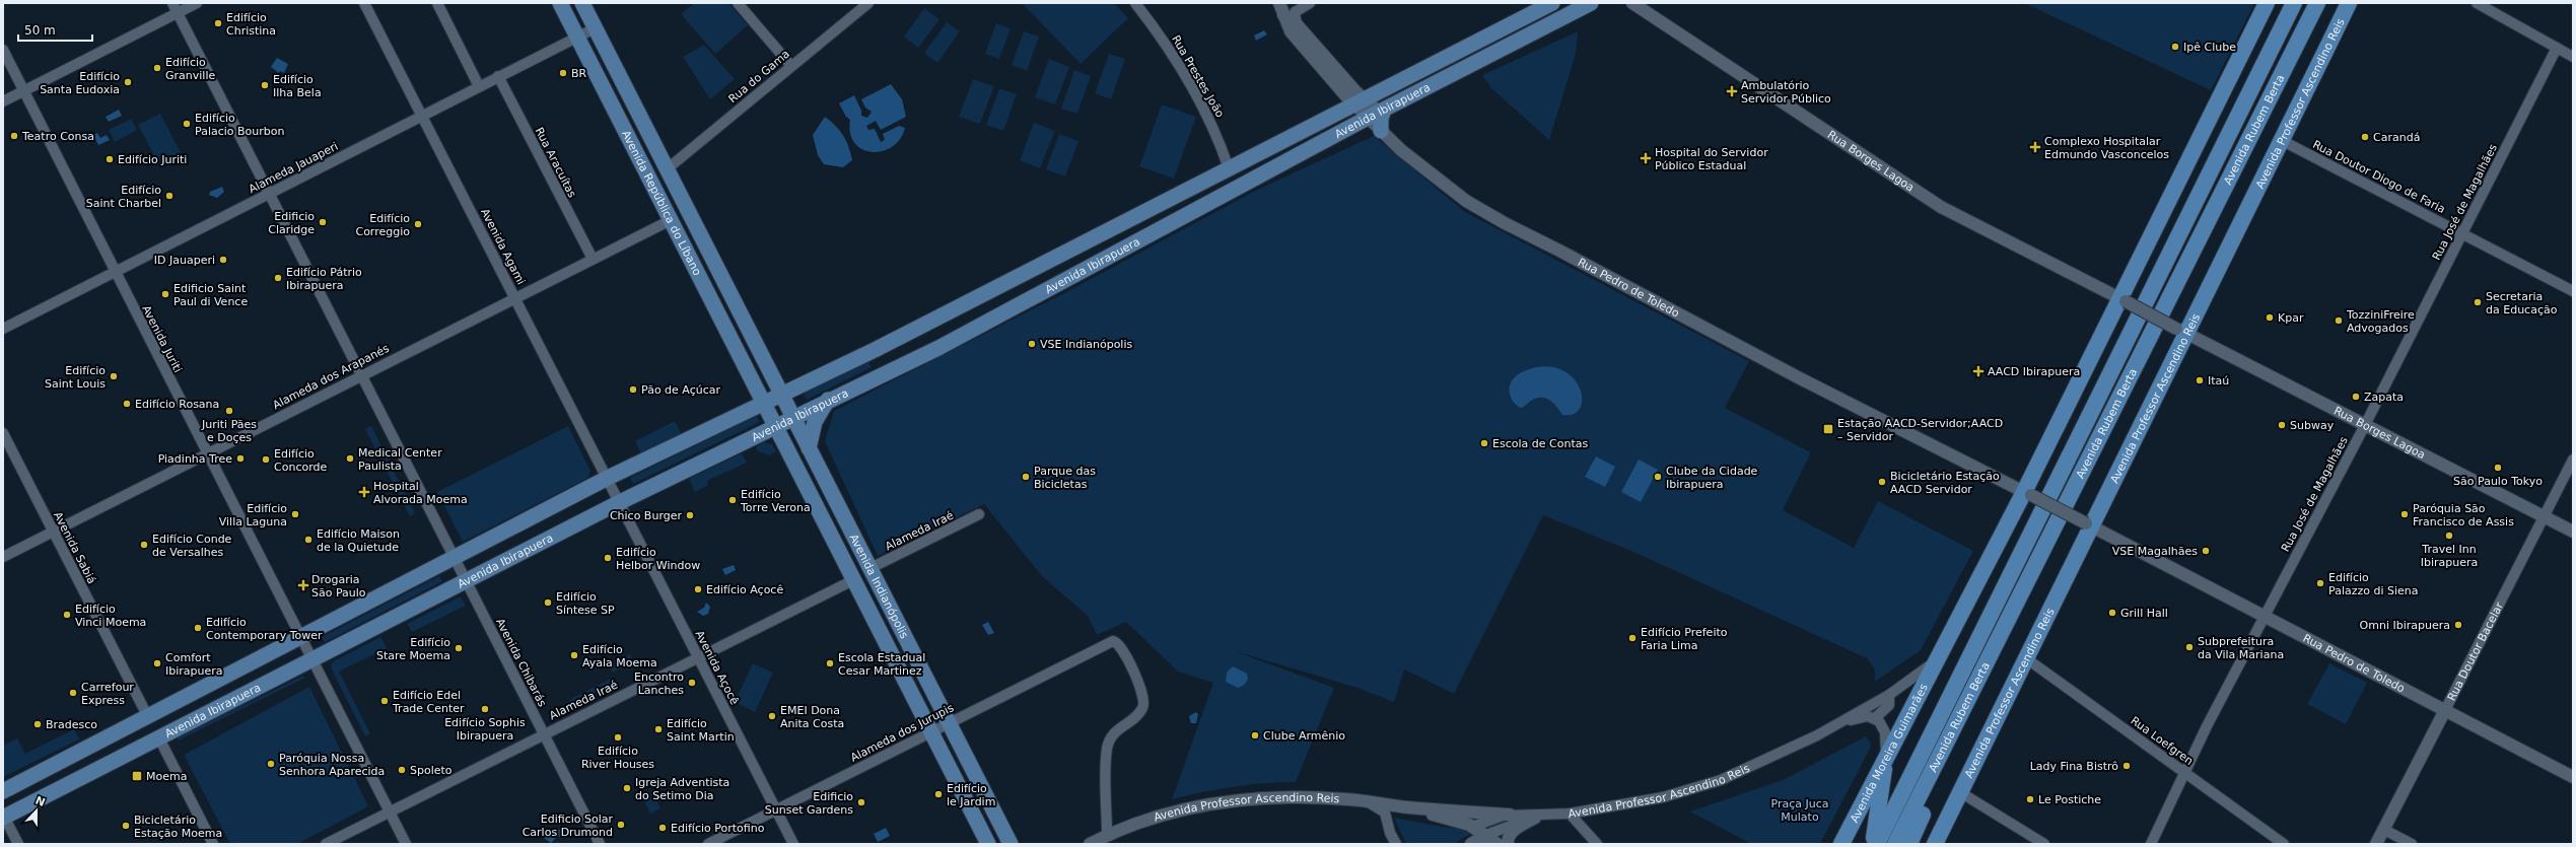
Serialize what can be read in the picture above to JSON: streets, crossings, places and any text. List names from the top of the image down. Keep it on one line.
{"streets":{"highway":["Avenida Professor Ascendino Reis","Avenida Rubem Berta","Avenida Moreira Guimarães"],"main road":["Avenida Ibirapuera","Avenida República do Líbano","Avenida Indianópolis"],"street":["Rua do Gama","Rua Prestes João","Rua Borges Lagoa","Rua Aracuítas","Alameda Jauaperi","Rua Doutor Diogo de Faria","Rua José de Magalhães","Avenida Agami","Rua Pedro de Toledo","Avenida Juriti","Alameda dos Arapanés","Alameda Iraé","Avenida Sabiá","Rua Doutor Bacelar","Avenida Chibarás","Avenida Açocê","Alameda dos Jurupis","Rua Loefgren"]},"crossings":[["Rua do Gama","Avenida República do Líbano"],["Rua Prestes João","Avenida Ibirapuera"],["Avenida Professor Ascendino Reis","Rua Borges Lagoa"],["Avenida Professor Ascendino Reis","Rua Doutor Diogo de Faria"],["Avenida Professor Ascendino Reis","Rua Pedro de Toledo"],["Avenida Professor Ascendino Reis","Alameda dos Jurupis"],["Avenida Professor Ascendino Reis","Rua Loefgren"],["Avenida Professor Ascendino Reis","Avenida Moreira Guimarães"],["Avenida Ibirapuera","Avenida República do Líbano"],["Avenida Ibirapuera","Avenida Agami"],["Avenida Ibirapuera","Avenida Juriti"],["Avenida Ibirapuera","Avenida Sabiá"],["Avenida Ibirapuera","Avenida Indianópolis"],["Avenida Ibirapuera","Avenida Chibarás"],["Avenida Ibirapuera","Avenida Açocê"],["Rua Borges Lagoa","Rua José de Magalhães"],["Rua Borges Lagoa","Rua Doutor Bacelar"],["Rua Aracuítas","Alameda Jauaperi"],["Rua Aracuítas","Alameda dos Arapanés"],["Alameda Jauaperi","Avenida República do Líbano"],["Alameda Jauaperi","Avenida Agami"],["Alameda Jauaperi","Avenida Juriti"],["Alameda Jauaperi","Avenida Chibarás"],["Rua Doutor Diogo de Faria","Rua José de Magalhães"],["Avenida República do Líbano","Alameda dos Arapanés"],["Avenida República do Líbano","Avenida Indianópolis"],["Rua José de Magalhães","Rua Pedro de Toledo"],["Rua José de Magalhães","Rua Loefgren"],["Avenida Agami","Alameda dos Arapanés"],["Avenida Agami","Avenida Açocê"],["Rua Pedro de Toledo","Rua Doutor Bacelar"],["Avenida Juriti","Alameda dos Arapanés"],["Avenida Juriti","Alameda Iraé"],["Alameda dos Arapanés","Avenida Sabiá"],["Alameda dos Arapanés","Avenida Chibarás"],["Alameda Iraé","Avenida Indianópolis"],["Alameda Iraé","Avenida Chibarás"],["Alameda Iraé","Avenida Açocê"],["Avenida Indianópolis","Alameda dos Jurupis"],["Avenida Açocê","Alameda dos Jurupis"]],"parks":["Praça Juca Mulato"],"places":{"other":["Edifício Christina","Ipê Clube","Edifício Granville","BR","Edifício Santa Eudoxia","Edifício Ilha Bela","Edifício Palacio Bourbon","Teatro Consa","Carandá","Edifício Juriti","Edifício Saint Charbel","Edificio Claridge","Edifício Correggio","ID Jauaperi","Edifício Pátrio Ibirapuera","Edificio Saint Paul di Vence","Secretaria da Educação","Kpar","TozziniFreire Advogados","VSE Indianópolis","Edifício Saint Louis","Itaú","Pão de Açúcar","Zapata","Edifício Rosana","Juriti Pães e Doçes","Subway","Escola de Contas","Piadinha Tree","Medical Center Paulista","Edifício Concorde","São Paulo Tokyo","Parque das Bicicletas","Clube da Cidade Ibirapuera","Bicicletário Estação AACD Servidor","Edifício Torre Verona","Edifício Villa Laguna","Paróquia São Francisco de Assis","Chico Burger","Travel Inn Ibirapuera","Edifício Maison de la Quietude","Edifício Conde de Versalhes","VSE Magalhães","Edifício Helbor Window","Edifício Palazzo di Siena","Edifício Açocê","Edifício Síntese SP","Grill Hall","Edifício Vinci Moema","Omni Ibirapuera","Edifício Contemporary Tower","Edifício Prefeito Faria Lima","Subprefeitura da Vila Mariana","Edifício Stare Moema","Edifício Ayala Moema","Comfort Ibirapuera","Escola Estadual Cesar Martinez","Encontro Lanches","Carrefour Express","Edifício Edel Trade Center","Edifício Sophis Ibirapuera","EMEI Dona Anita Costa","Bradesco","Edifício Saint Martin","Clube Armênio","Edifício River Houses","Paróquia Nossa Senhora Aparecida","Lady Fina Bistrô","Spoleto","Igreja Adventista do Setimo Dia","Edifício le Jardim","Le Postiche","Edificio Sunset Gardens","Edificio Solar Carlos Drumond","Bicicletário Estação Moema","Edifício Portofino"],"health":["Ambulatório Servidor Público","Complexo Hospitalar Edmundo Vasconcelos","Hospital do Servidor Público Estadual","AACD Ibirapuera","Hospital Alvorada Moema","Drogaria São Paulo"],"transit":["Estação AACD-Servidor;AACD – Servidor","Moema"]},"scale_bar":"50 m","north":"top"}
